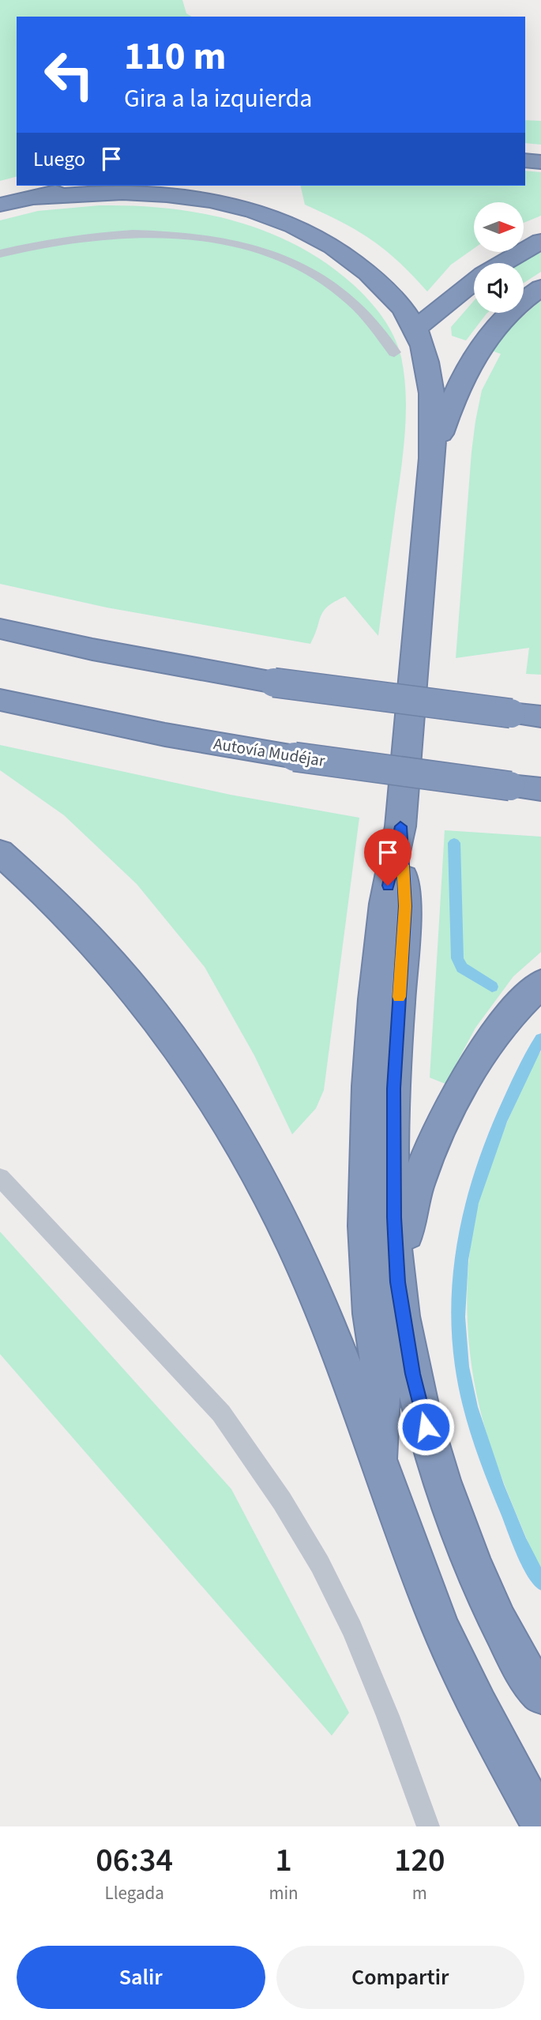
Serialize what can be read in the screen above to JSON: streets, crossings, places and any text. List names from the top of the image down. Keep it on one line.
{"streets":{"highway":["Autovía Mudéjar"]},"north":"right","page":{"turn":["110 m","Gira a la izquierda"],"then":"Luego","eta":["06:34","Llegada","1","min","120","m"],"buttons":["Salir","Compartir"]}}
